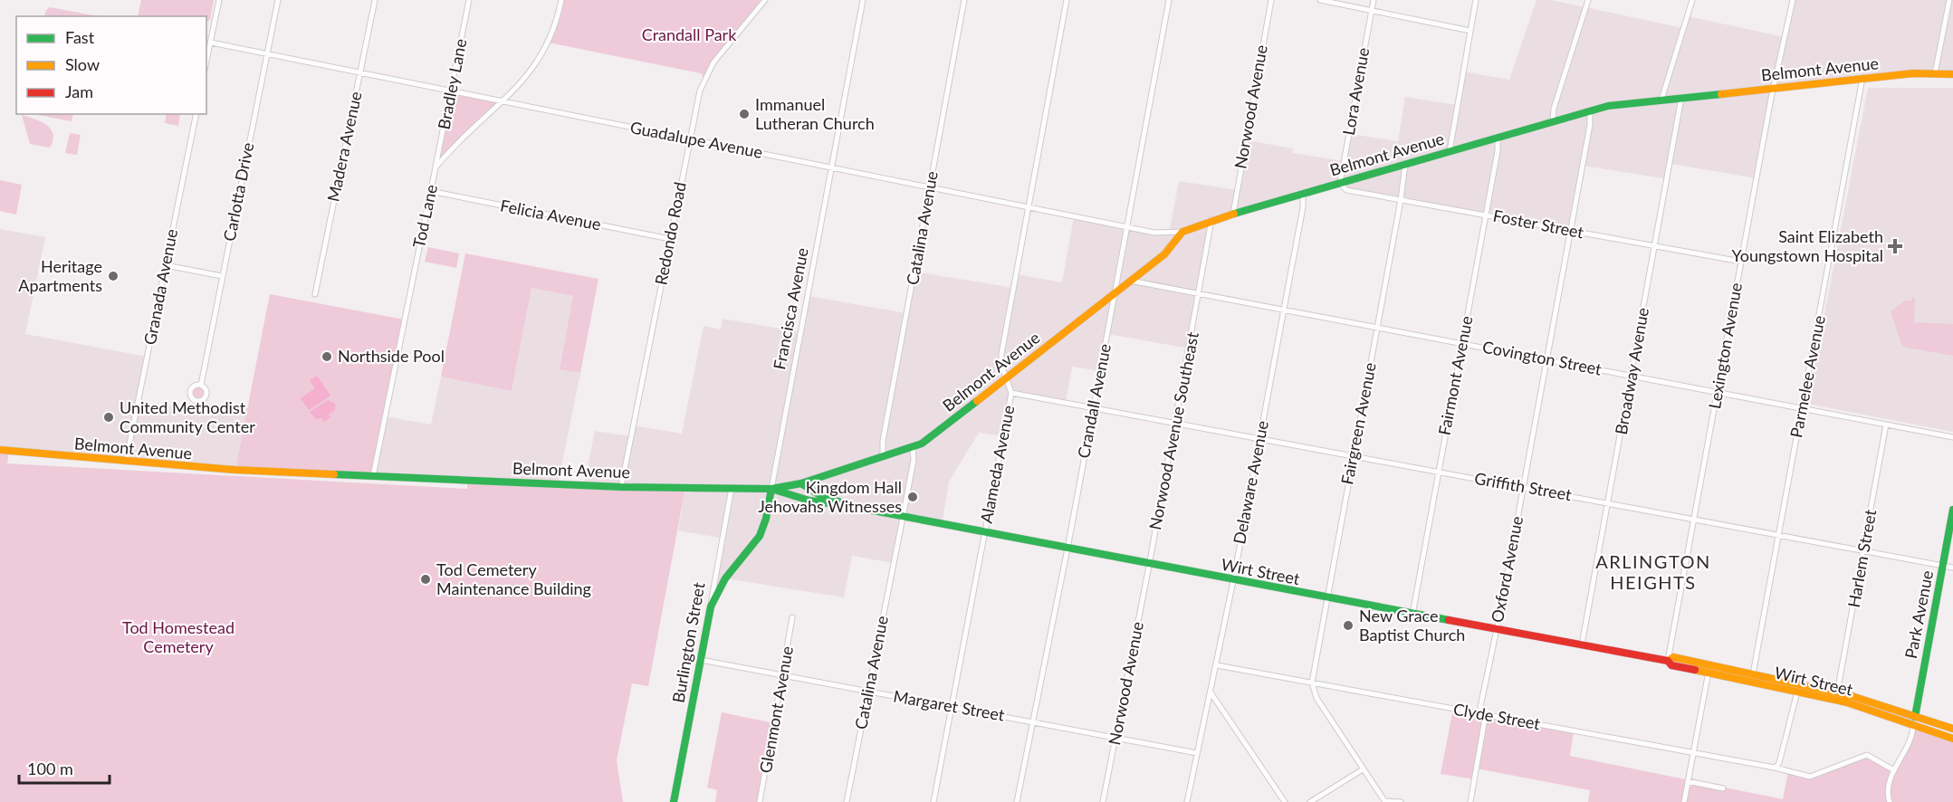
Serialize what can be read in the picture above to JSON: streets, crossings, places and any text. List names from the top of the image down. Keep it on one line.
{"streets":{"main road":["Belmont Avenue","Francisca Avenue","Wirt Street","Park Avenue","Burlington Street"],"street":["Bradley Lane","Lora Avenue","Norwood Avenue","Guadalupe Avenue","Madera Avenue","Carlotta Drive","Felicia Avenue","Tod Lane","Foster Street","Catalina Avenue","Redondo Road","Granada Avenue","Lexington Avenue","Covington Street","Broadway Avenue","Fairmont Avenue","Parmelee Avenue","Crandall Avenue","Fairgreen Avenue","Norwood Avenue Southeast","Alameda Avenue","Delaware Avenue","Griffith Street","Harlem Street","Oxford Avenue","Margaret Street","Glenmont Avenue","Clyde Street"]},"crossings":[["Belmont Avenue","Lora Avenue"],["Belmont Avenue","Norwood Avenue"],["Belmont Avenue","Guadalupe Avenue"],["Belmont Avenue","Tod Lane"],["Belmont Avenue","Foster Street"],["Belmont Avenue","Catalina Avenue"],["Belmont Avenue","Redondo Road"],["Belmont Avenue","Granada Avenue"],["Belmont Avenue","Francisca Avenue"],["Belmont Avenue","Lexington Avenue"],["Belmont Avenue","Covington Street"],["Belmont Avenue","Broadway Avenue"],["Belmont Avenue","Fairmont Avenue"],["Belmont Avenue","Parmelee Avenue"],["Belmont Avenue","Crandall Avenue"],["Belmont Avenue","Fairgreen Avenue"],["Belmont Avenue","Alameda Avenue"],["Belmont Avenue","Delaware Avenue"],["Belmont Avenue","Oxford Avenue"],["Belmont Avenue","Wirt Street"],["Belmont Avenue","Burlington Street"],["Bradley Lane","Guadalupe Avenue"],["Bradley Lane","Tod Lane"],["Lora Avenue","Foster Street"],["Norwood Avenue","Norwood Avenue Southeast"],["Norwood Avenue","Wirt Street"],["Norwood Avenue","Margaret Street"],["Guadalupe Avenue","Madera Avenue"],["Guadalupe Avenue","Carlotta Drive"],["Guadalupe Avenue","Tod Lane"],["Guadalupe Avenue","Catalina Avenue"],["Guadalupe Avenue","Redondo Road"],["Guadalupe Avenue","Francisca Avenue"],["Guadalupe Avenue","Crandall Avenue"],["Guadalupe Avenue","Alameda Avenue"],["Felicia Avenue","Tod Lane"],["Felicia Avenue","Redondo Road"],["Foster Street","Lexington Avenue"],["Foster Street","Broadway Avenue"],["Foster Street","Fairmont Avenue"],["Foster Street","Fairgreen Avenue"],["Foster Street","Oxford Avenue"],["Catalina Avenue","Wirt Street"],["Catalina Avenue","Margaret Street"],["Francisca Avenue","Wirt Street"],["Francisca Avenue","Burlington Street"],["Lexington Avenue","Covington Street"],["Lexington Avenue","Griffith Street"],["Lexington Avenue","Wirt Street"],["Covington Street","Broadway Avenue"],["Covington Street","Fairmont Avenue"],["Covington Street","Parmelee Avenue"],["Covington Street","Fairgreen Avenue"],["Covington Street","Norwood Avenue Southeast"],["Covington Street","Delaware Avenue"],["Covington Street","Harlem Street"],["Covington Street","Oxford Avenue"],["Broadway Avenue","Griffith Street"],["Broadway Avenue","Wirt Street"],["Fairmont Avenue","Griffith Street"],["Fairmont Avenue","Wirt Street"],["Parmelee Avenue","Griffith Street"],["Parmelee Avenue","Wirt Street"],["Crandall Avenue","Griffith Street"],["Crandall Avenue","Wirt Street"],["Crandall Avenue","Margaret Street"],["Fairgreen Avenue","Griffith Street"],["Fairgreen Avenue","Wirt Street"],["Fairgreen Avenue","Clyde Street"],["Norwood Avenue Southeast","Griffith Street"],["Norwood Avenue Southeast","Wirt Street"],["Alameda Avenue","Griffith Street"],["Alameda Avenue","Wirt Street"],["Alameda Avenue","Margaret Street"],["Delaware Avenue","Griffith Street"],["Delaware Avenue","Wirt Street"],["Delaware Avenue","Margaret Street"],["Delaware Avenue","Clyde Street"],["Griffith Street","Harlem Street"],["Griffith Street","Oxford Avenue"],["Griffith Street","Park Avenue"],["Harlem Street","Wirt Street"],["Oxford Avenue","Wirt Street"],["Oxford Avenue","Clyde Street"],["Wirt Street","Park Avenue"],["Burlington Street","Margaret Street"],["Margaret Street","Glenmont Avenue"]],"districts":["ARLINGTON HEIGHTS"],"parks":["Crandall Park","Tod Homestead Cemetery"],"places":{"other":["Immanuel Lutheran Church","Heritage Apartments","Northside Pool","United Methodist Community Center","Kingdom Hall Jehovahs Witnesses","Tod Cemetery Maintenance Building","New Grace Baptist Church"],"health":["Saint Elizabeth Youngstown Hospital"]},"legend":["Fast","Slow","Jam"],"scale_bar":"100 m"}
